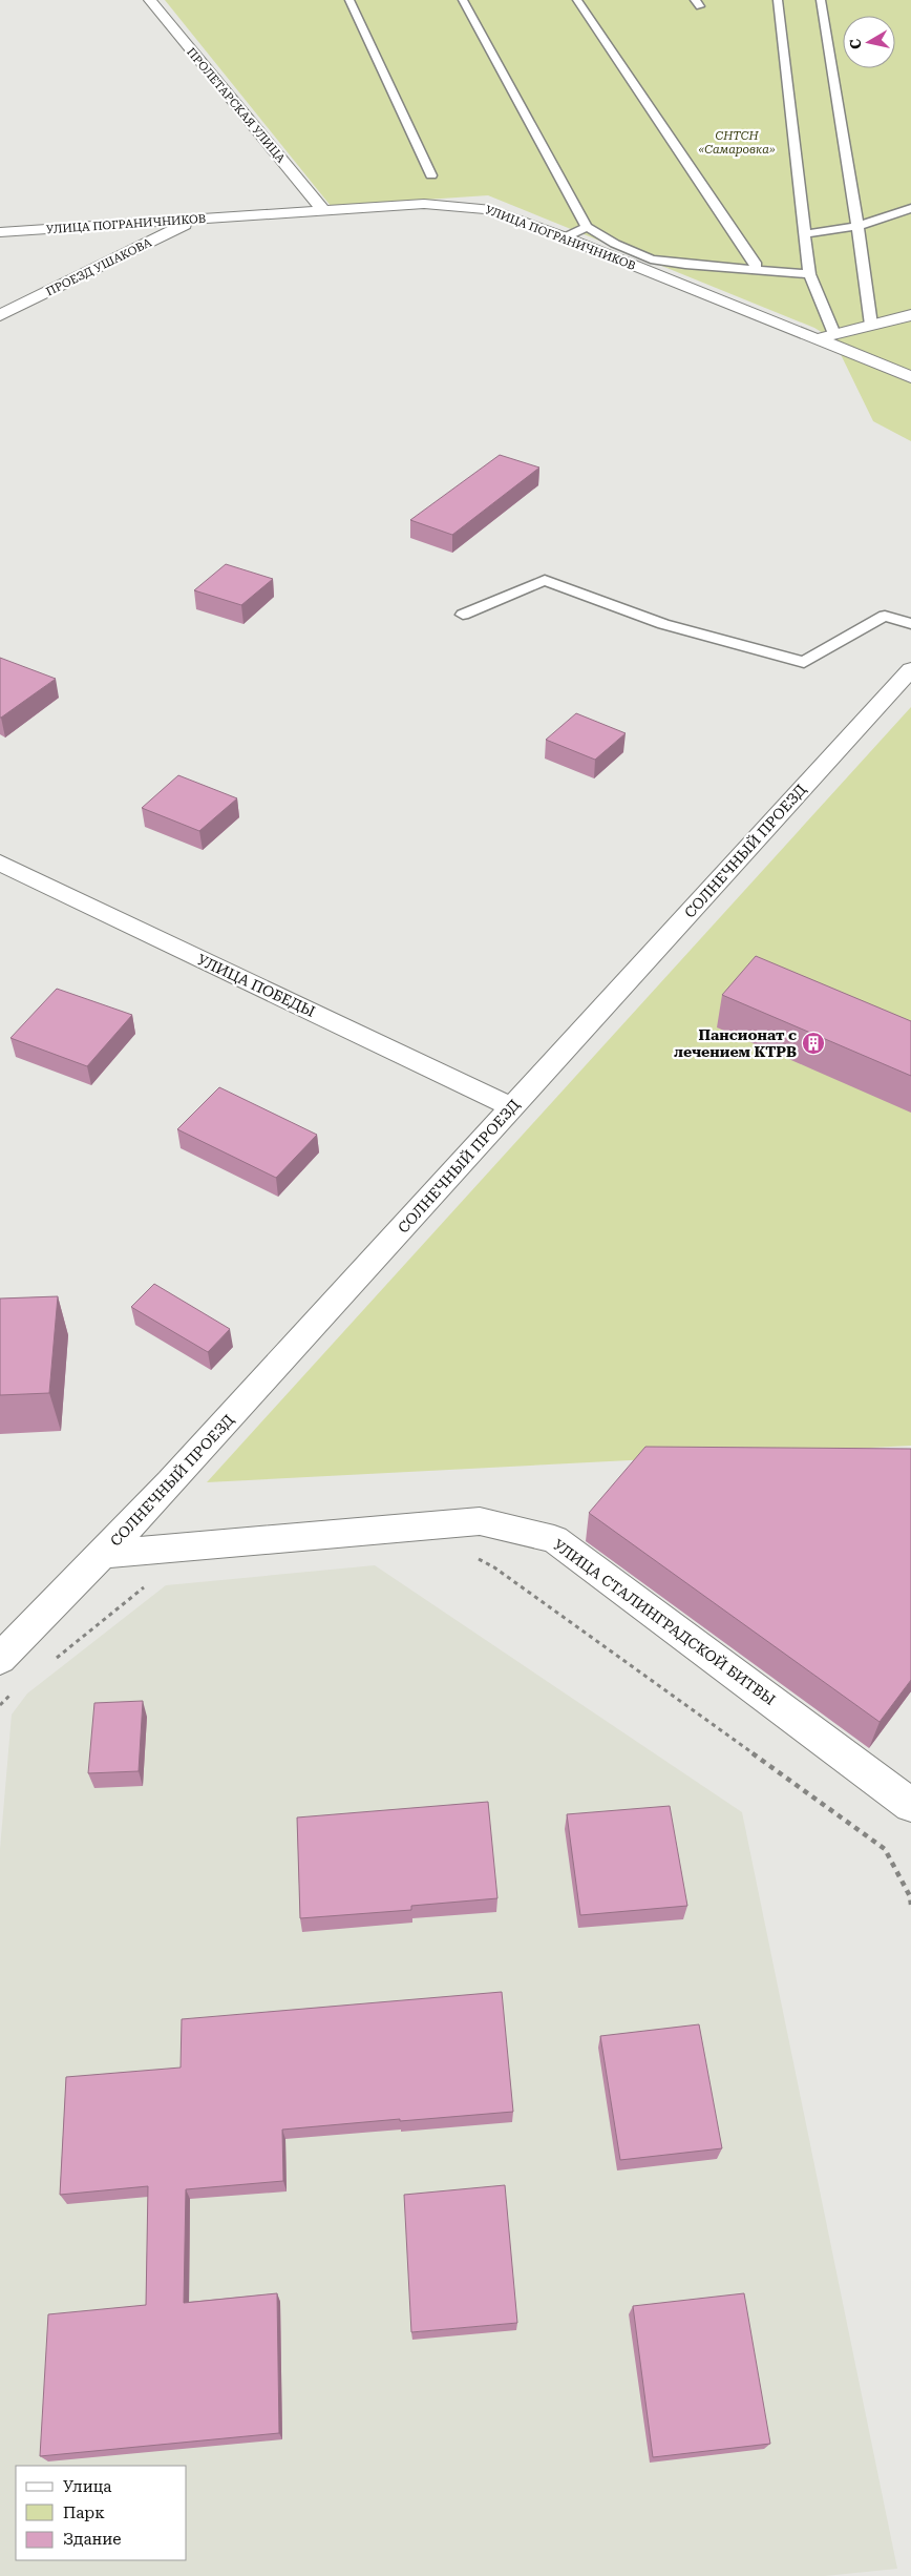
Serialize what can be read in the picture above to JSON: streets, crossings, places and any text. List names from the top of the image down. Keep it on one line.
{"streets":{"street":["ПРОЛЕТАРСКАЯ УЛИЦА","УЛИЦА ПОГРАНИЧНИКОВ","ПРОЕЗД УШАКОВА","СОЛНЕЧНЫЙ ПРОЕЗД","УЛИЦА ПОБЕДЫ","УЛИЦА СТАЛИНГРАДСКОЙ БИТВЫ"]},"crossings":[["ПРОЛЕТАРСКАЯ УЛИЦА","УЛИЦА ПОГРАНИЧНИКОВ"],["УЛИЦА ПОГРАНИЧНИКОВ","ПРОЕЗД УШАКОВА"],["СОЛНЕЧНЫЙ ПРОЕЗД","УЛИЦА ПОБЕДЫ"],["СОЛНЕЧНЫЙ ПРОЕЗД","УЛИЦА СТАЛИНГРАДСКОЙ БИТВЫ"]],"parks":["СНТСН «Самаровка»"],"places":{"building":["Пансионат с лечением КТРВ"]},"legend":["Улица","Парк","Здание"],"north":"left"}
